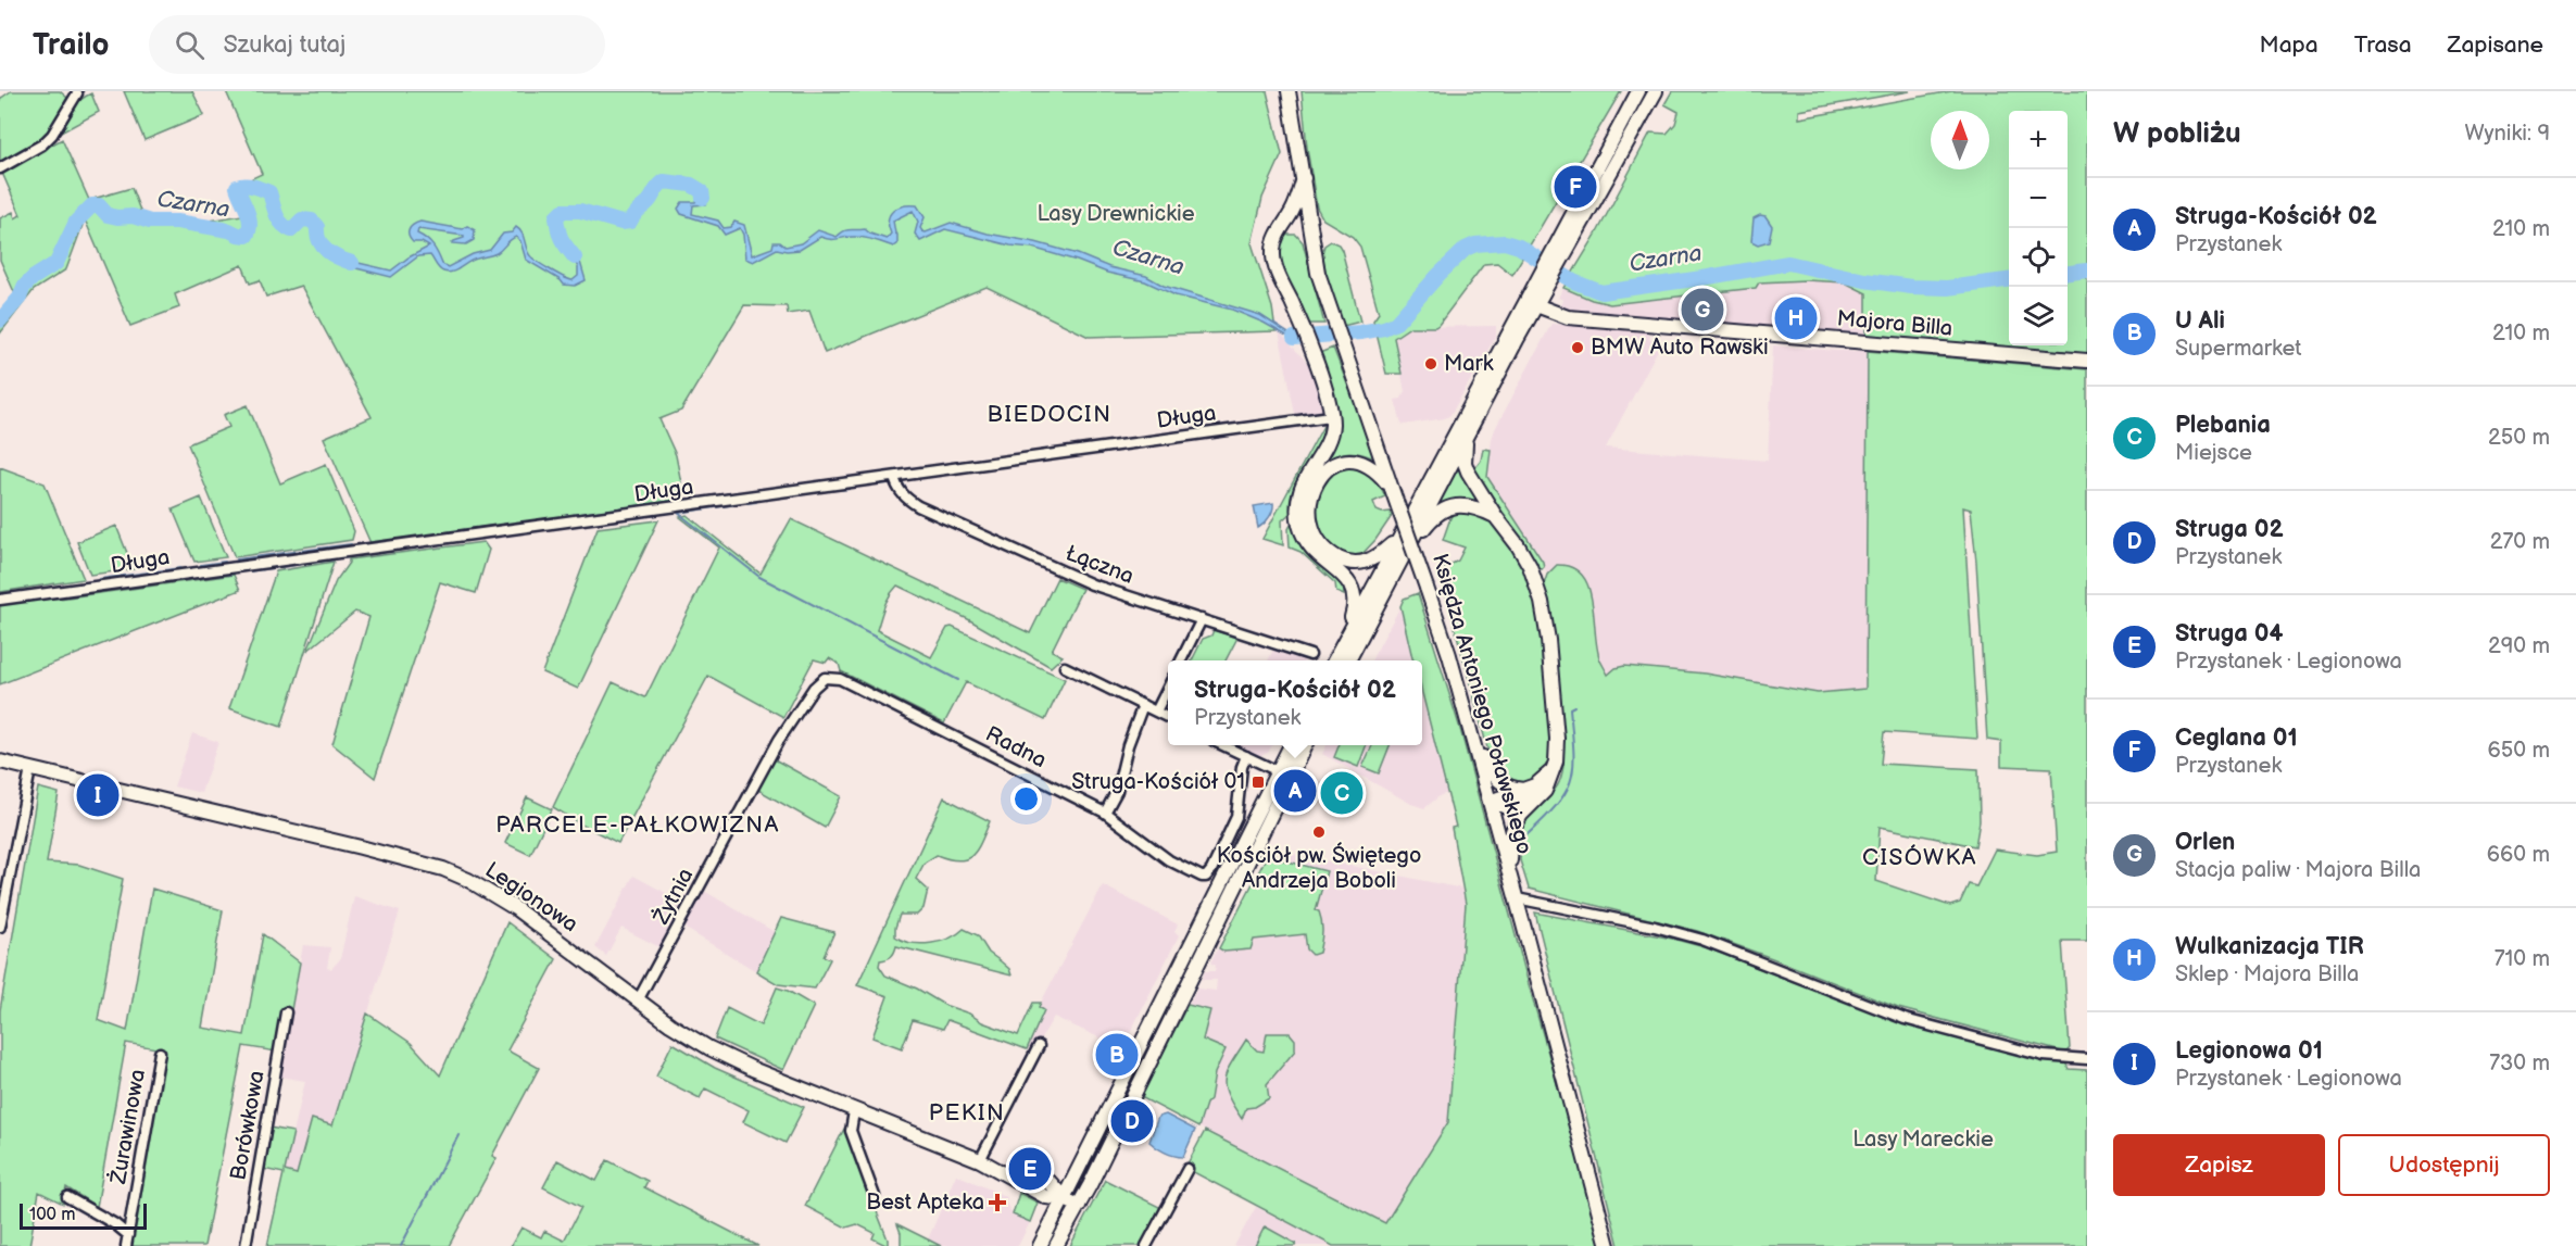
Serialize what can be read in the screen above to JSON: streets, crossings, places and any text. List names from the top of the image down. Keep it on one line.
{"streets":{"main road":["Majora Billa","Księdza Antoniego Poławskiego","Legionowa"],"street":["Długa","Łączna","Radna","Żytnia","Borówkowa","Żurawinowa"]},"crossings":[["Długa","Łączna"],["Radna","Żytnia"],["Żytnia","Legionowa"]],"districts":["BIEDOCIN","PARCELE-PAŁKOWIZNA","CISÓWKA","PEKIN"],"water":["Czarna"],"parks":["Lasy Drewnickie","Lasy Mareckie"],"places":{"other":["BMW Auto Rawski","Mark","Kościół pw. Świętego Andrzeja Boboli"],"transit":["Struga-Kościół 01"],"health":["Best Apteka"]},"scale_bar":"100 m","north":"top","page":{"header":"Trailo","search":"Szukaj tutaj","nav":["Mapa","Trasa","Zapisane"],"heading":["W pobliżu","Wyniki: 9"],"map_buttons":["+","−"],"pins":["F","G","H","A","C","I","B","D","E"],"list":[{"mark":"A","name":"Struga-Kościół 02","note":"Przystanek","value":"210 m"},{"mark":"B","name":"U Ali","note":"Supermarket","value":"210 m"},{"mark":"C","name":"Plebania","note":"Miejsce","value":"250 m"},{"mark":"D","name":"Struga 02","note":"Przystanek","value":"270 m"},{"mark":"E","name":"Struga 04","note":"Przystanek · Legionowa","value":"290 m"},{"mark":"F","name":"Ceglana 01","note":"Przystanek","value":"650 m"},{"mark":"G","name":"Orlen","note":"Stacja paliw · Majora Billa","value":"660 m"},{"mark":"H","name":"Wulkanizacja TIR","note":"Sklep · Majora Billa","value":"710 m"},{"mark":"I","name":"Legionowa 01","note":"Przystanek · Legionowa","value":"730 m"}],"popup":["Struga-Kościół 02","Przystanek"],"buttons":["Zapisz","Udostępnij"],"scale":"100 m"}}
